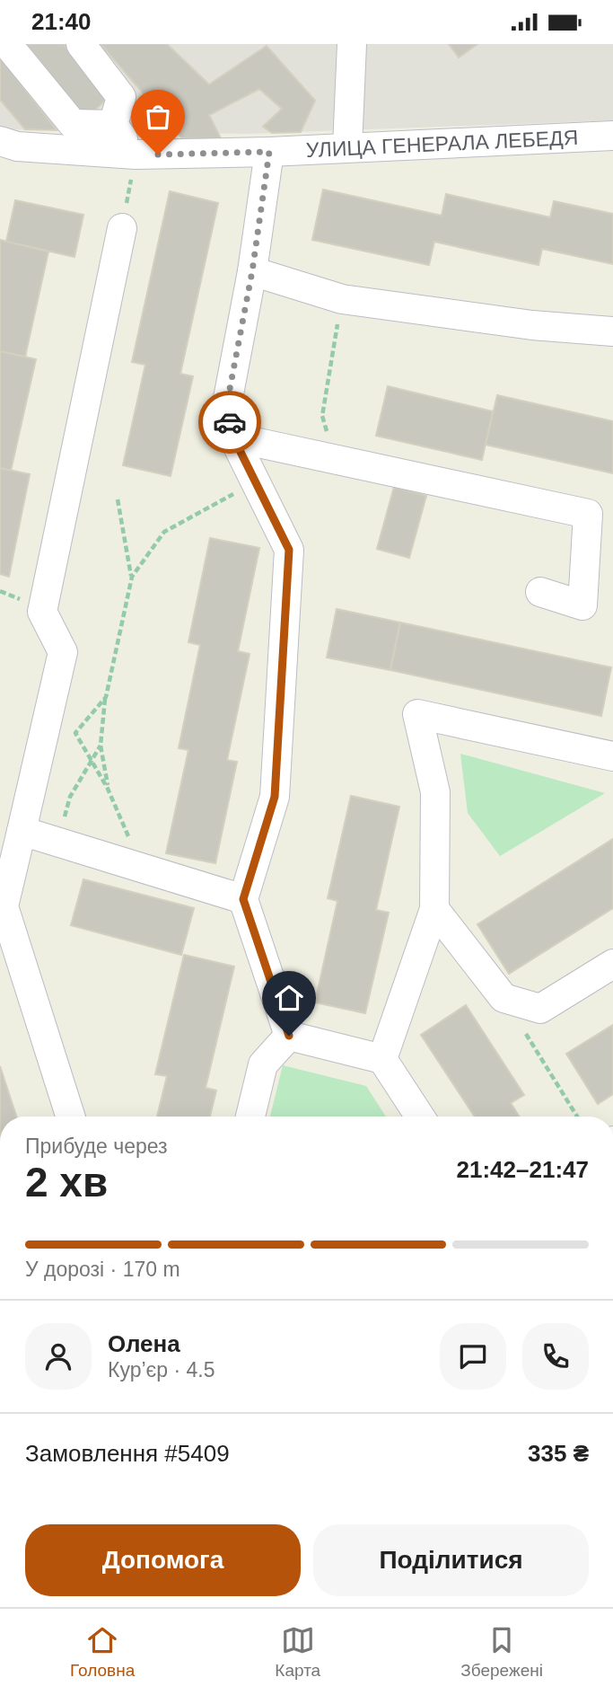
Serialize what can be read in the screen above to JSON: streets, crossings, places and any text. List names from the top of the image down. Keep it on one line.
{"streets":{"street":["УЛИЦА ГЕНЕРАЛА ЛЕБЕДЯ"]},"page":{"status":"21:40","heading":["2 хв","Прибуде через","21:42–21:47"],"panel":["Олена","Кур’єр · 4.5","Замовлення #5409","335 ₴"],"bar":"У дорозі · 170 m","buttons":["Допомога","Поділитися"],"tabs":["Головна","Карта","Збережені"]}}
